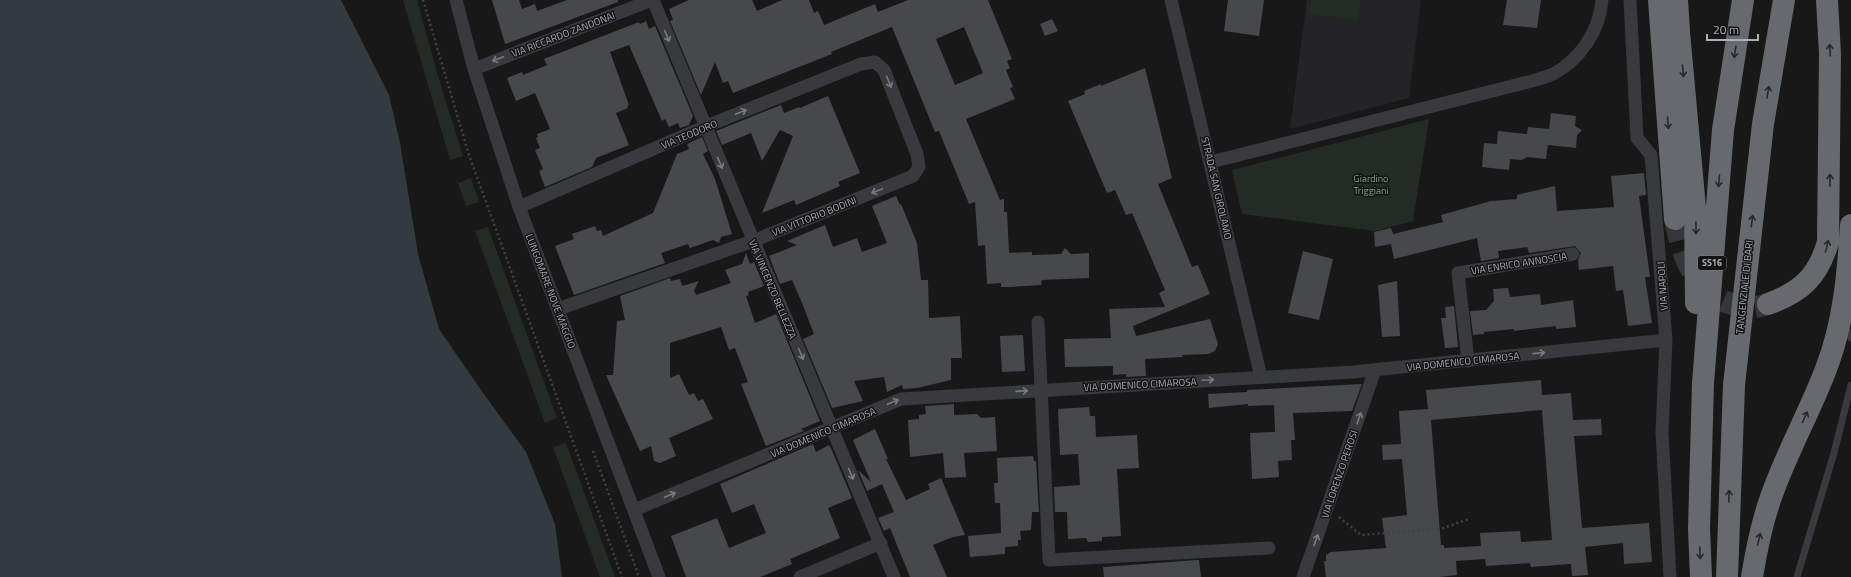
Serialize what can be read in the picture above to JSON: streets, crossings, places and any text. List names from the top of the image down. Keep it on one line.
{"streets":{"highway":["SS16","TANGENZIALE DI BARI"],"street":["VIA RICCARDO ZANDONAI","VIA TEODORO","STRADA SAN GIROLAMO","VIA VITTORIO BODINI","VIA ENRICO ANNOSCIA","VIA NAPOLI","VIA VINCENZO BELLEZZA","LUNGOMARE NOVE MAGGIO","VIA DOMENICO CIMAROSA","VIA LORENZO PEROSI"]},"crossings":[["VIA RICCARDO ZANDONAI","VIA VINCENZO BELLEZZA"],["VIA RICCARDO ZANDONAI","LUNGOMARE NOVE MAGGIO"],["VIA TEODORO","VIA VITTORIO BODINI"],["VIA TEODORO","VIA VINCENZO BELLEZZA"],["VIA TEODORO","LUNGOMARE NOVE MAGGIO"],["STRADA SAN GIROLAMO","VIA DOMENICO CIMAROSA"],["VIA VITTORIO BODINI","VIA VINCENZO BELLEZZA"],["VIA VITTORIO BODINI","LUNGOMARE NOVE MAGGIO"],["VIA ENRICO ANNOSCIA","VIA DOMENICO CIMAROSA"],["VIA NAPOLI","VIA DOMENICO CIMAROSA"],["VIA VINCENZO BELLEZZA","VIA DOMENICO CIMAROSA"],["LUNGOMARE NOVE MAGGIO","VIA DOMENICO CIMAROSA"],["VIA DOMENICO CIMAROSA","VIA LORENZO PEROSI"]],"one_way":["VIA RICCARDO ZANDONAI","VIA TEODORO","VIA VINCENZO BELLEZZA","VIA DOMENICO CIMAROSA","VIA LORENZO PEROSI"],"parks":["Giardino Triggiani"],"scale_bar":"20 m"}
